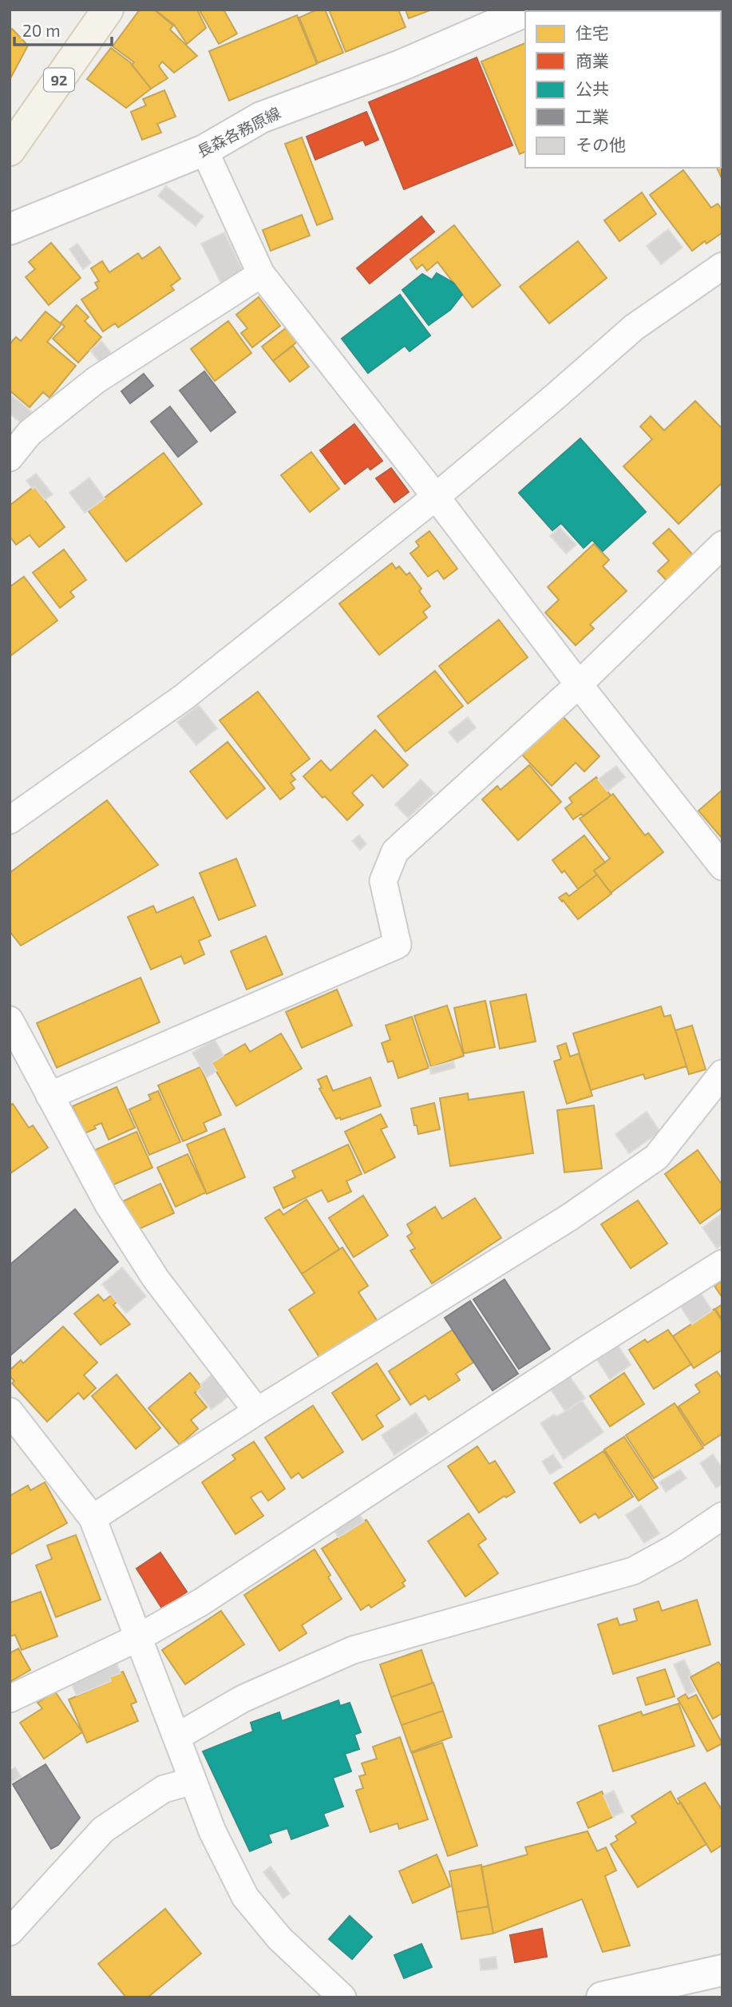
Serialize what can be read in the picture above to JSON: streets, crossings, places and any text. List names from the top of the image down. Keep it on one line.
{"streets":{"main road":["92","長森各務原線"]},"legend":["住宅","商業","公共","工業","その他"],"scale_bar":"20 m"}
